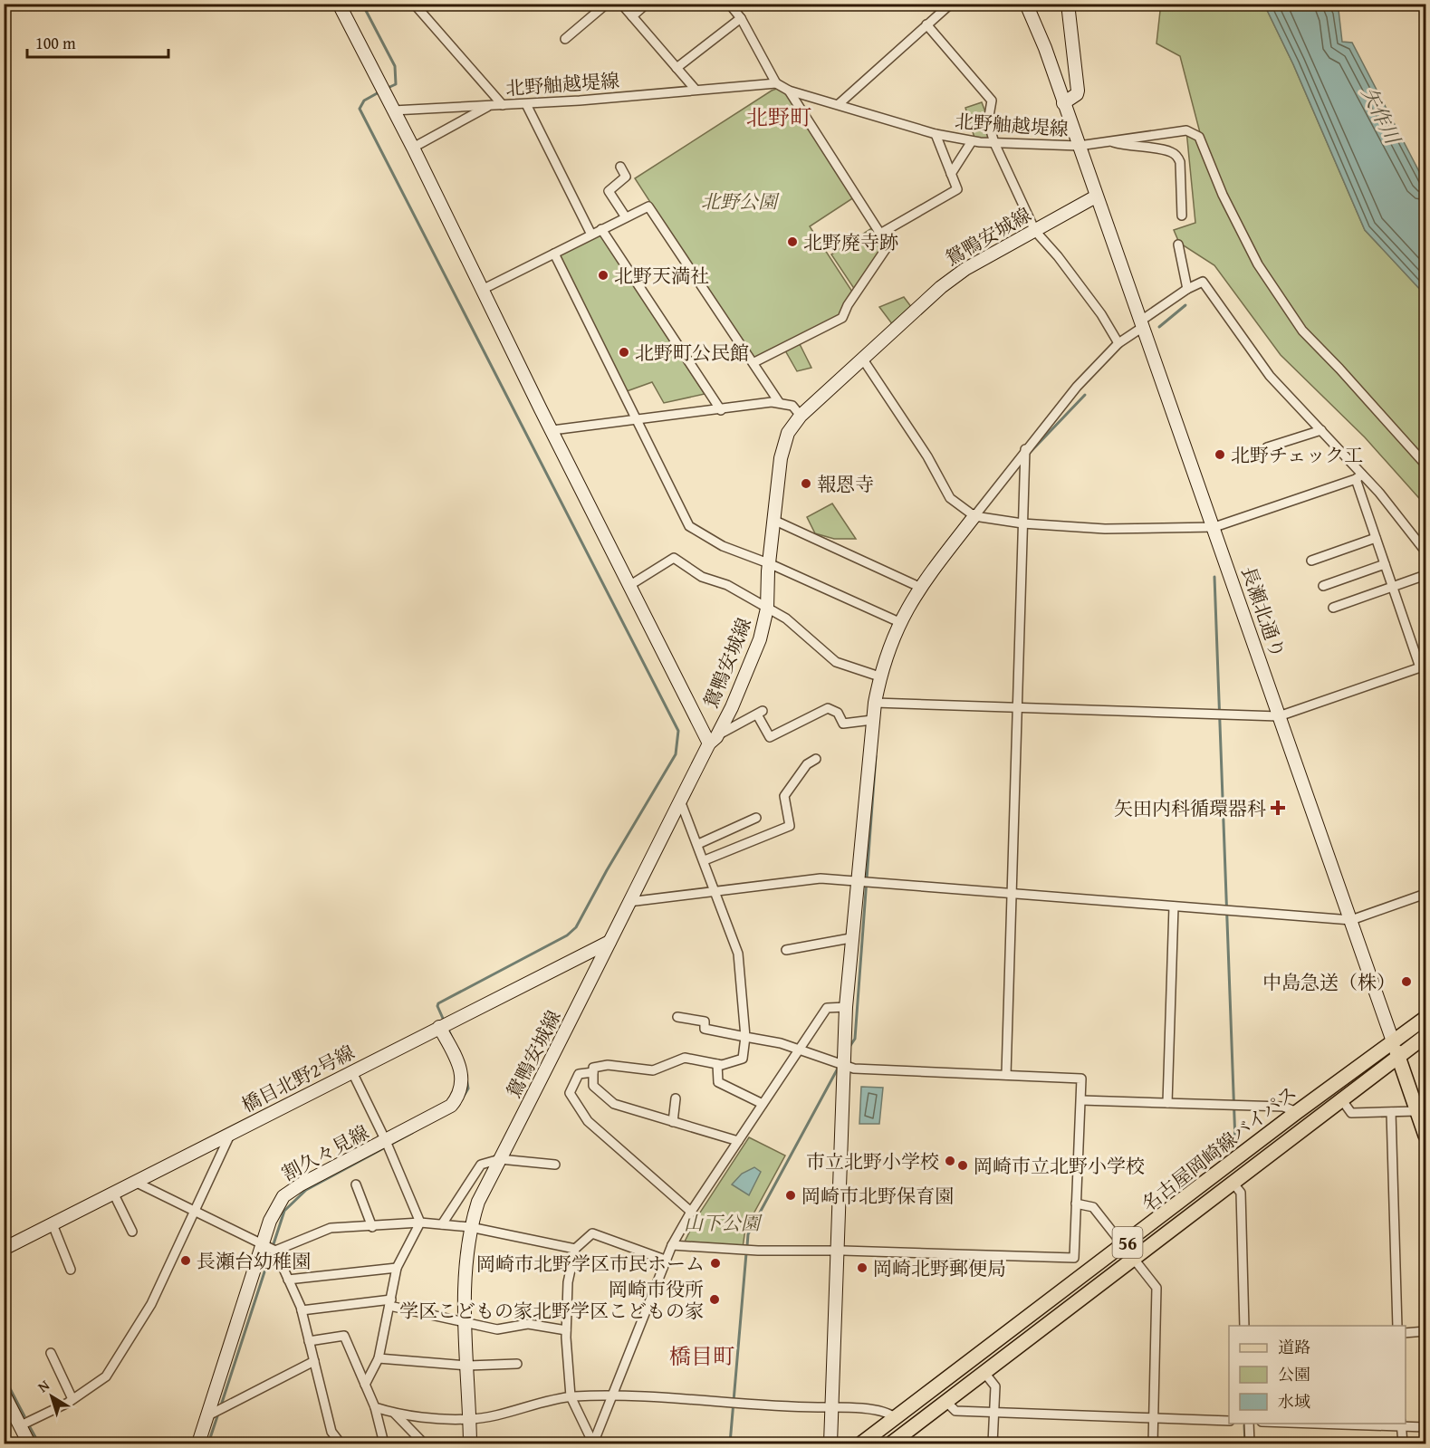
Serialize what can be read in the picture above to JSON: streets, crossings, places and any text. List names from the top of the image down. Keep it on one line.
{"streets":{"main road":["名古屋岡崎線バイパス","56"],"street":["北野舳越堤線","鴛鴨安城線","長瀬北通り","橋目北野2号線","割久々見線"]},"crossings":[["鴛鴨安城線","長瀬北通り"],["鴛鴨安城線","橋目北野2号線"],["長瀬北通り","名古屋岡崎線バイパス"],["橋目北野2号線","割久々見線"]],"districts":["北野町","橋目町"],"water":["矢作川"],"parks":["北野公園","山下公園"],"places":{"other":["北野廃寺跡","北野天満社","北野町公民館","北野チェック工","報恩寺","中島急送（株）","市立北野小学校","岡崎市立北野小学校","岡崎市北野保育園","長瀬台幼稚園","岡崎市北野学区市民ホーム","岡崎北野郵便局","岡崎市役所 学区こどもの家北野学区こどもの家"],"health":["矢田内科循環器科"]},"legend":["道路","公園","水域"],"scale_bar":"100 m","north":"top left"}
